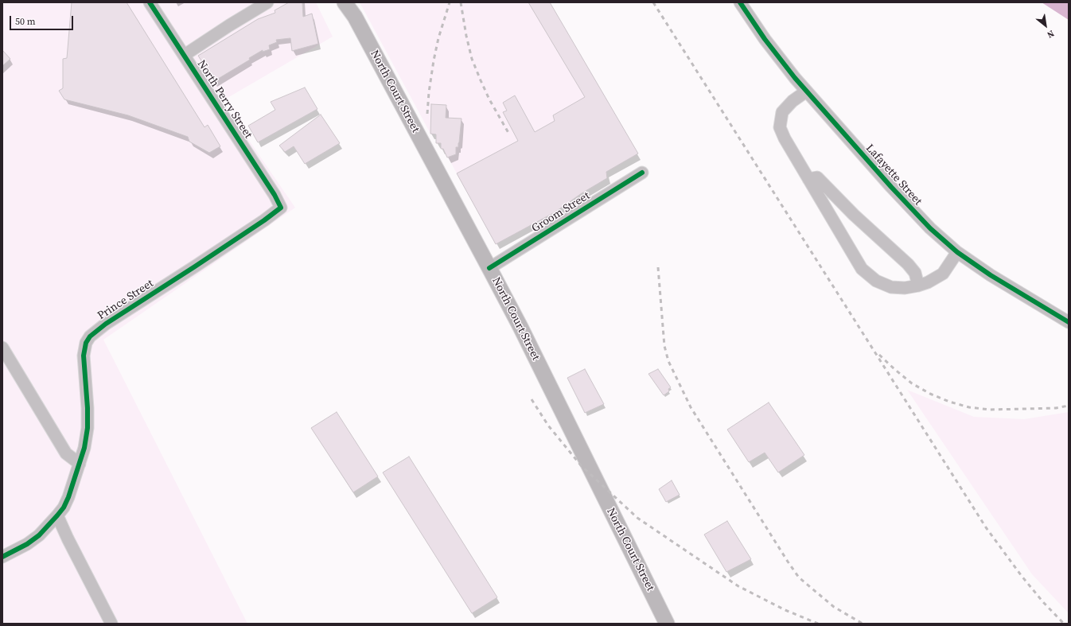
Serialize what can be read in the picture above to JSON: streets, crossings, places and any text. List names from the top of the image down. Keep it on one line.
{"streets":{"main road":["North Court Street"],"street":["North Perry Street","Lafayette Street","Groom Street","Prince Street"]},"crossings":[["North Court Street","Groom Street"],["North Perry Street","Prince Street"]],"scale_bar":"50 m","north":"bottom right"}
